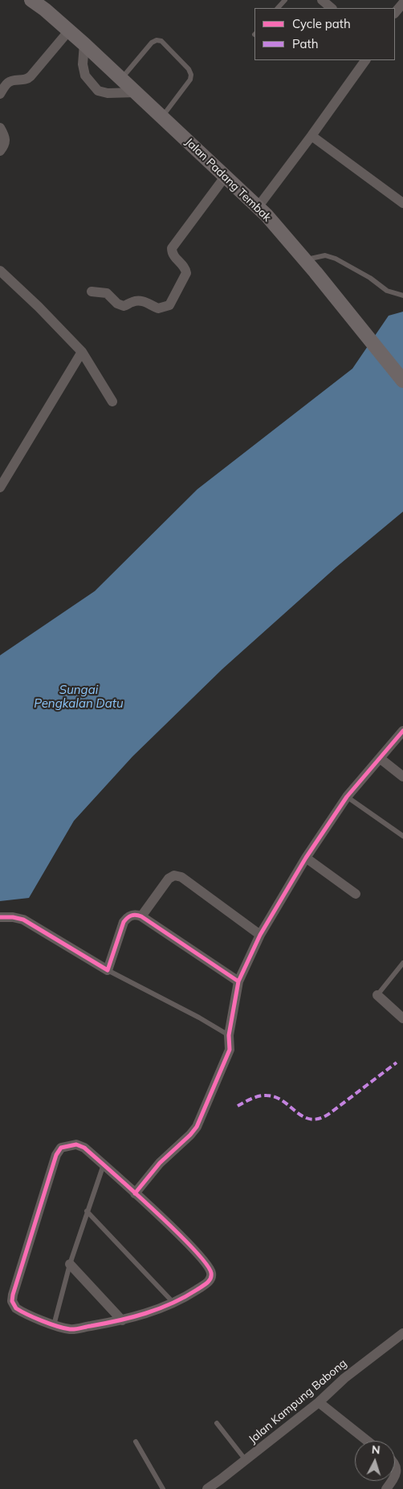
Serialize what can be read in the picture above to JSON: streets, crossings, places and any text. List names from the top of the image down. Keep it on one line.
{"streets":{"main road":["Jalan Padang Tembak"],"street":["Jalan Kampung Babong"]},"water":["Sungai Pengkalan Datu"],"legend":["Cycle path","Path"],"north":"top"}
